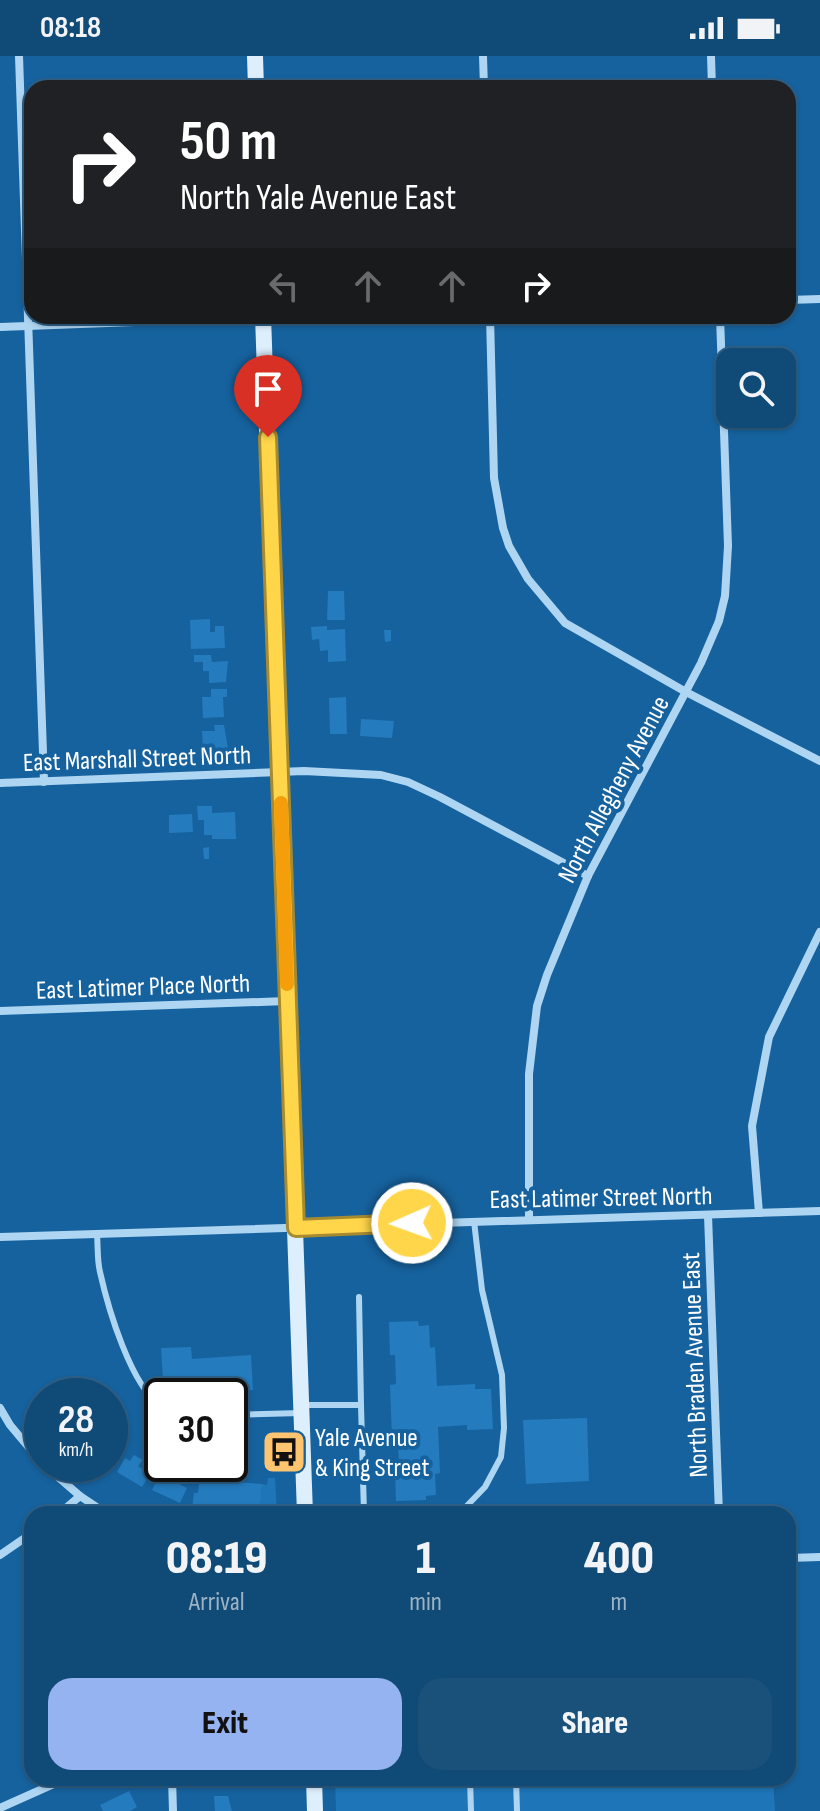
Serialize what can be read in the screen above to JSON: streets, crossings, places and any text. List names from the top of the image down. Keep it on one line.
{"streets":{"street":["East Marshall Street North","North Allegheny Avenue","East Latimer Place North","East Latimer Street North","North Braden Avenue East"]},"crossings":[["East Marshall Street North","North Allegheny Avenue"],["North Allegheny Avenue","East Latimer Street North"],["East Latimer Street North","North Braden Avenue East"]],"places":{"bus stop":["Yale Avenue & King Street"]},"page":{"status":"08:18","turn":["50 m","North Yale Avenue East"],"speed":"28 km/h","limit":"30","eta":["08:19","Arrival","1","min","400","m"],"buttons":["Exit","Share"]}}
